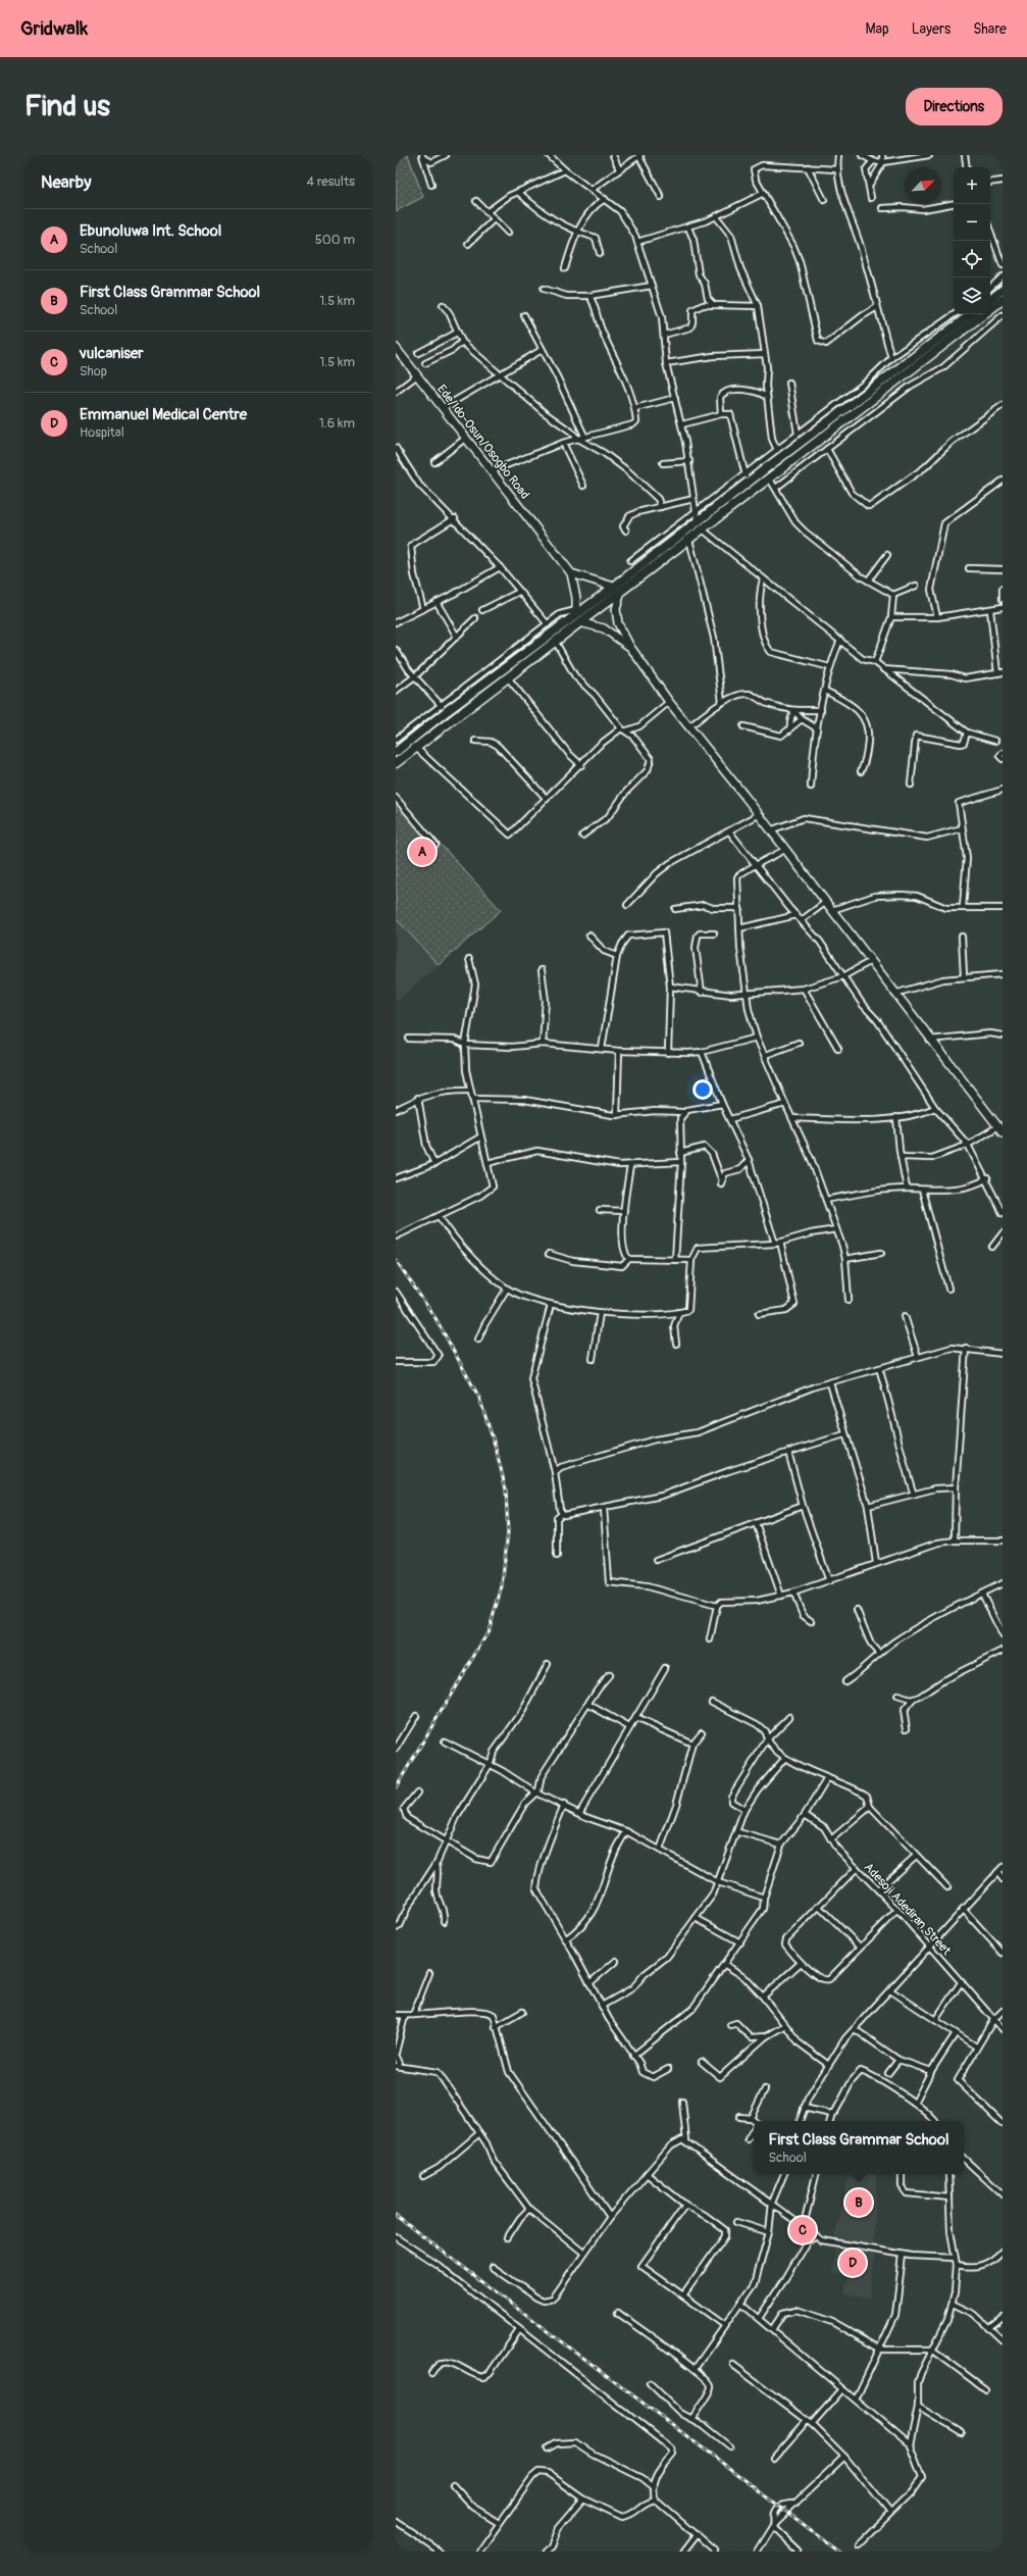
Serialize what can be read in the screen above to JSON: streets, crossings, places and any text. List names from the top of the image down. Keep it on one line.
{"streets":{"main road":["Ede/Ido-Osun/Osogbo Road"],"street":["Adesoji Adediran Street"]},"north":"top right","page":{"header":"Gridwalk","nav":["Map","Layers","Share"],"buttons":"Directions","title":"Find us","heading":["Nearby","4 results"],"map_buttons":["+","−"],"list":[{"mark":"A","name":"Ebunoluwa Int. School","note":"School","value":"500 m"},{"mark":"B","name":"First Class Grammar School","note":"School","value":"1.5 km"},{"mark":"C","name":"vulcaniser","note":"Shop","value":"1.5 km"},{"mark":"D","name":"Emmanuel Medical Centre","note":"Hospital","value":"1.6 km"}],"pins":["A","B","C","D"],"popup":["First Class Grammar School","School"]}}
